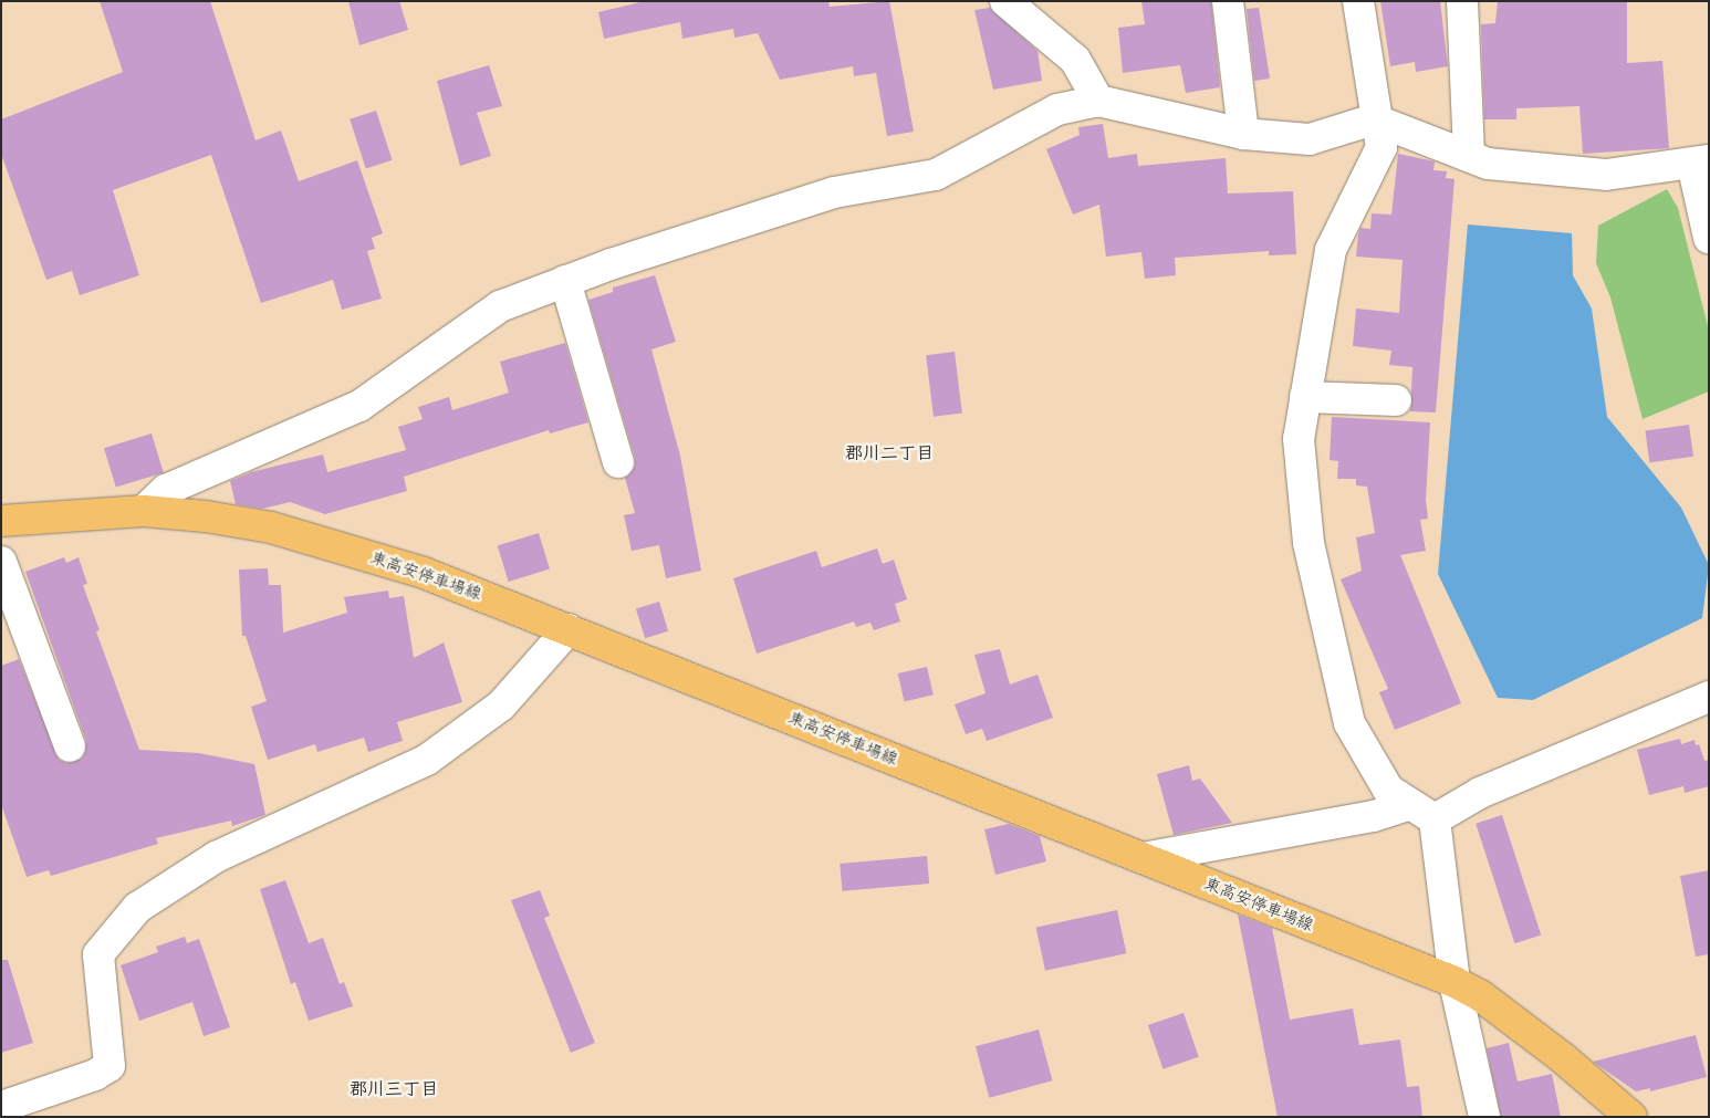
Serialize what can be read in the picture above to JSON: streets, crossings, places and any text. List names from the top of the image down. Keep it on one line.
{"streets":{"main road":["東高安停車場線"]},"districts":["郡川二丁目","郡川三丁目"]}
